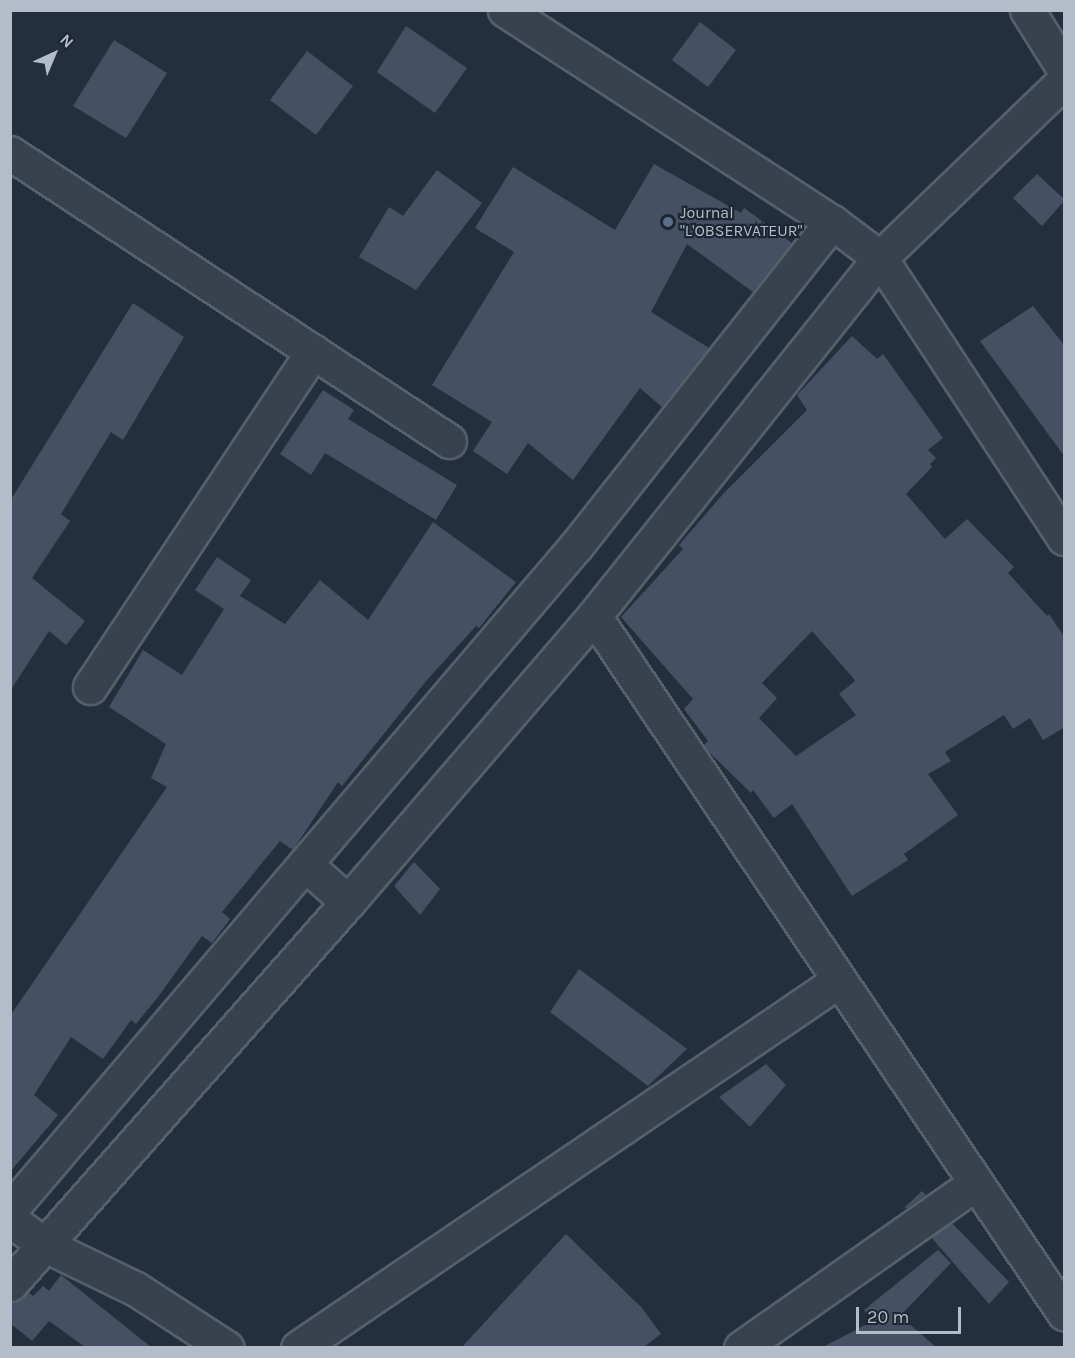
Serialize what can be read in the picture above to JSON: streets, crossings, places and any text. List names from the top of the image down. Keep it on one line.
{"places":["Journal \"L'OBSERVATEUR\""],"scale_bar":"20 m","north":"top right"}
